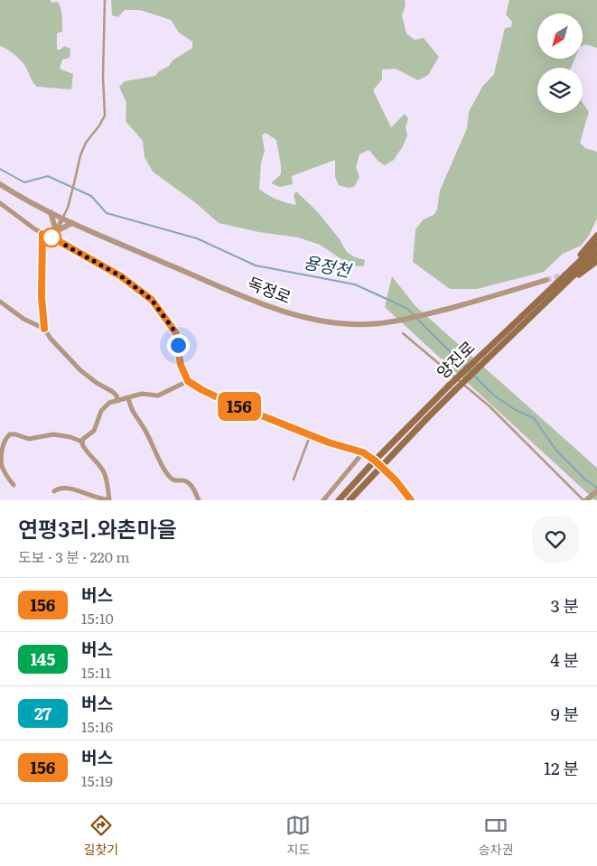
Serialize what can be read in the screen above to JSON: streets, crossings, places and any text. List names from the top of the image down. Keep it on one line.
{"streets":{"main road":["양진로"],"street":["독정로"]},"water":["용정천"],"lines":["bus line 156"],"north":"bottom left","page":{"on_map":"156","heading":["연평3리.와촌마을","도보 · 3 분 · 220 m"],"list":[{"mark":"156","name":"버스","note":"15:10","value":"3 분"},{"mark":"145","name":"버스","note":"15:11","value":"4 분"},{"mark":"27","name":"버스","note":"15:16","value":"9 분"},{"mark":"156","name":"버스","note":"15:19","value":"12 분"}],"tabs":["길찾기","지도","승차권"]}}
